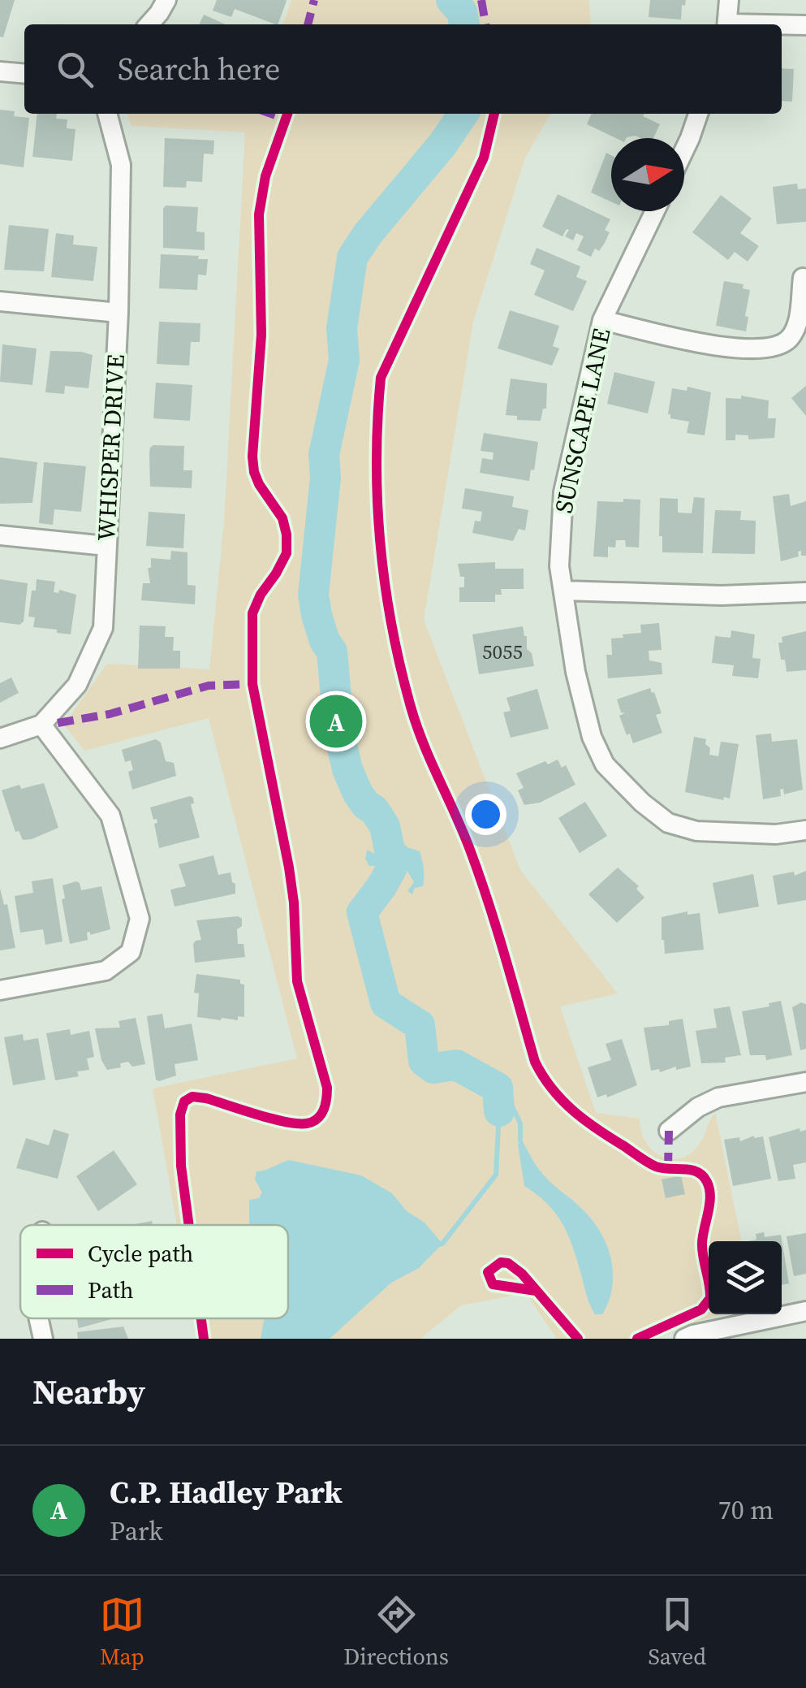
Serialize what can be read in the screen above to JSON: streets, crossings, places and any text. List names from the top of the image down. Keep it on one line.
{"streets":{"street":["SUNSCAPE LANE","WHISPER DRIVE"]},"house_numbers":["5055"],"legend":["Cycle path","Path"],"north":"right","page":{"search":"Search here","pins":"A","heading":"Nearby","list":[{"mark":"A","name":"C.P. Hadley Park","note":"Park","value":"70 m"}],"nav":["Map","Directions","Saved"]}}
